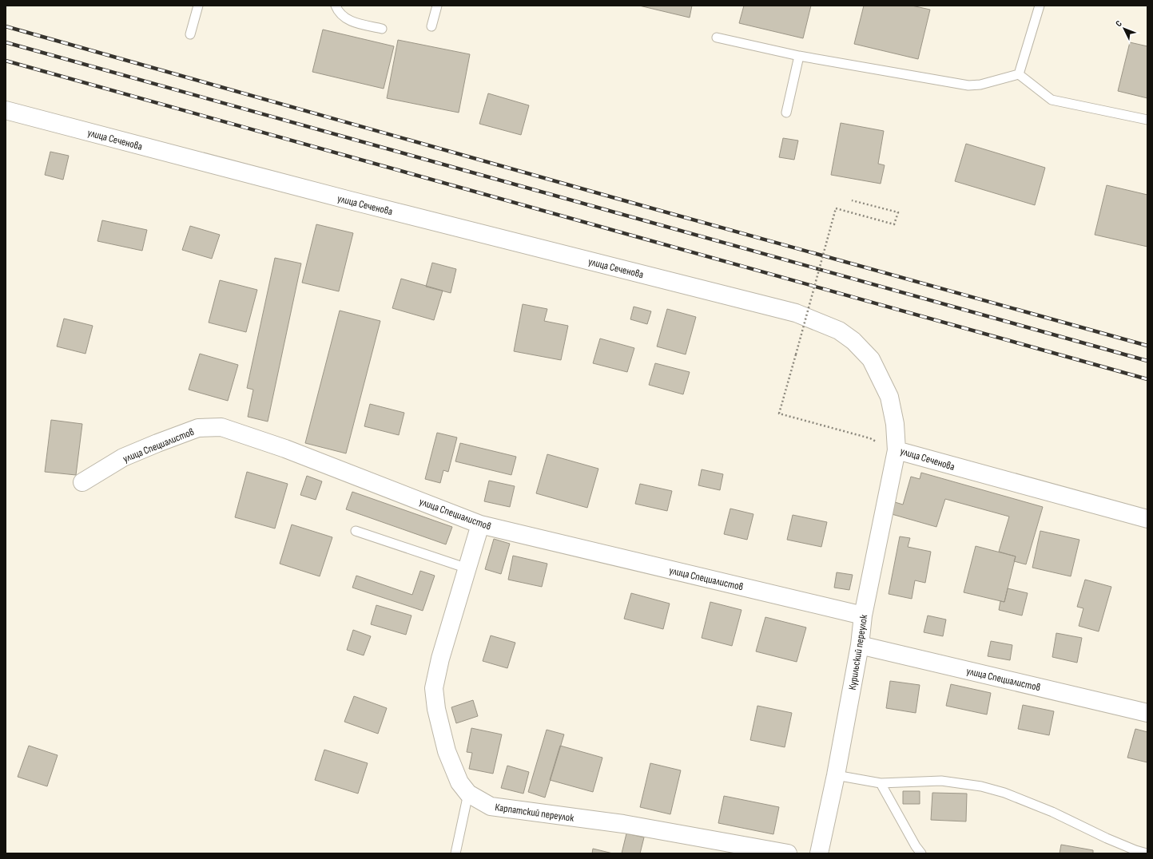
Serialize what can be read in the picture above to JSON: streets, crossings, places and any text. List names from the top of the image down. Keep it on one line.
{"streets":{"street":["улица Сеченова","улица Специалистов","Курильский переулок","Карпатский переулок"]},"crossings":[["улица Сеченова","Курильский переулок"],["улица Специалистов","Курильский переулок"],["улица Специалистов","Карпатский переулок"]],"north":"top left"}
